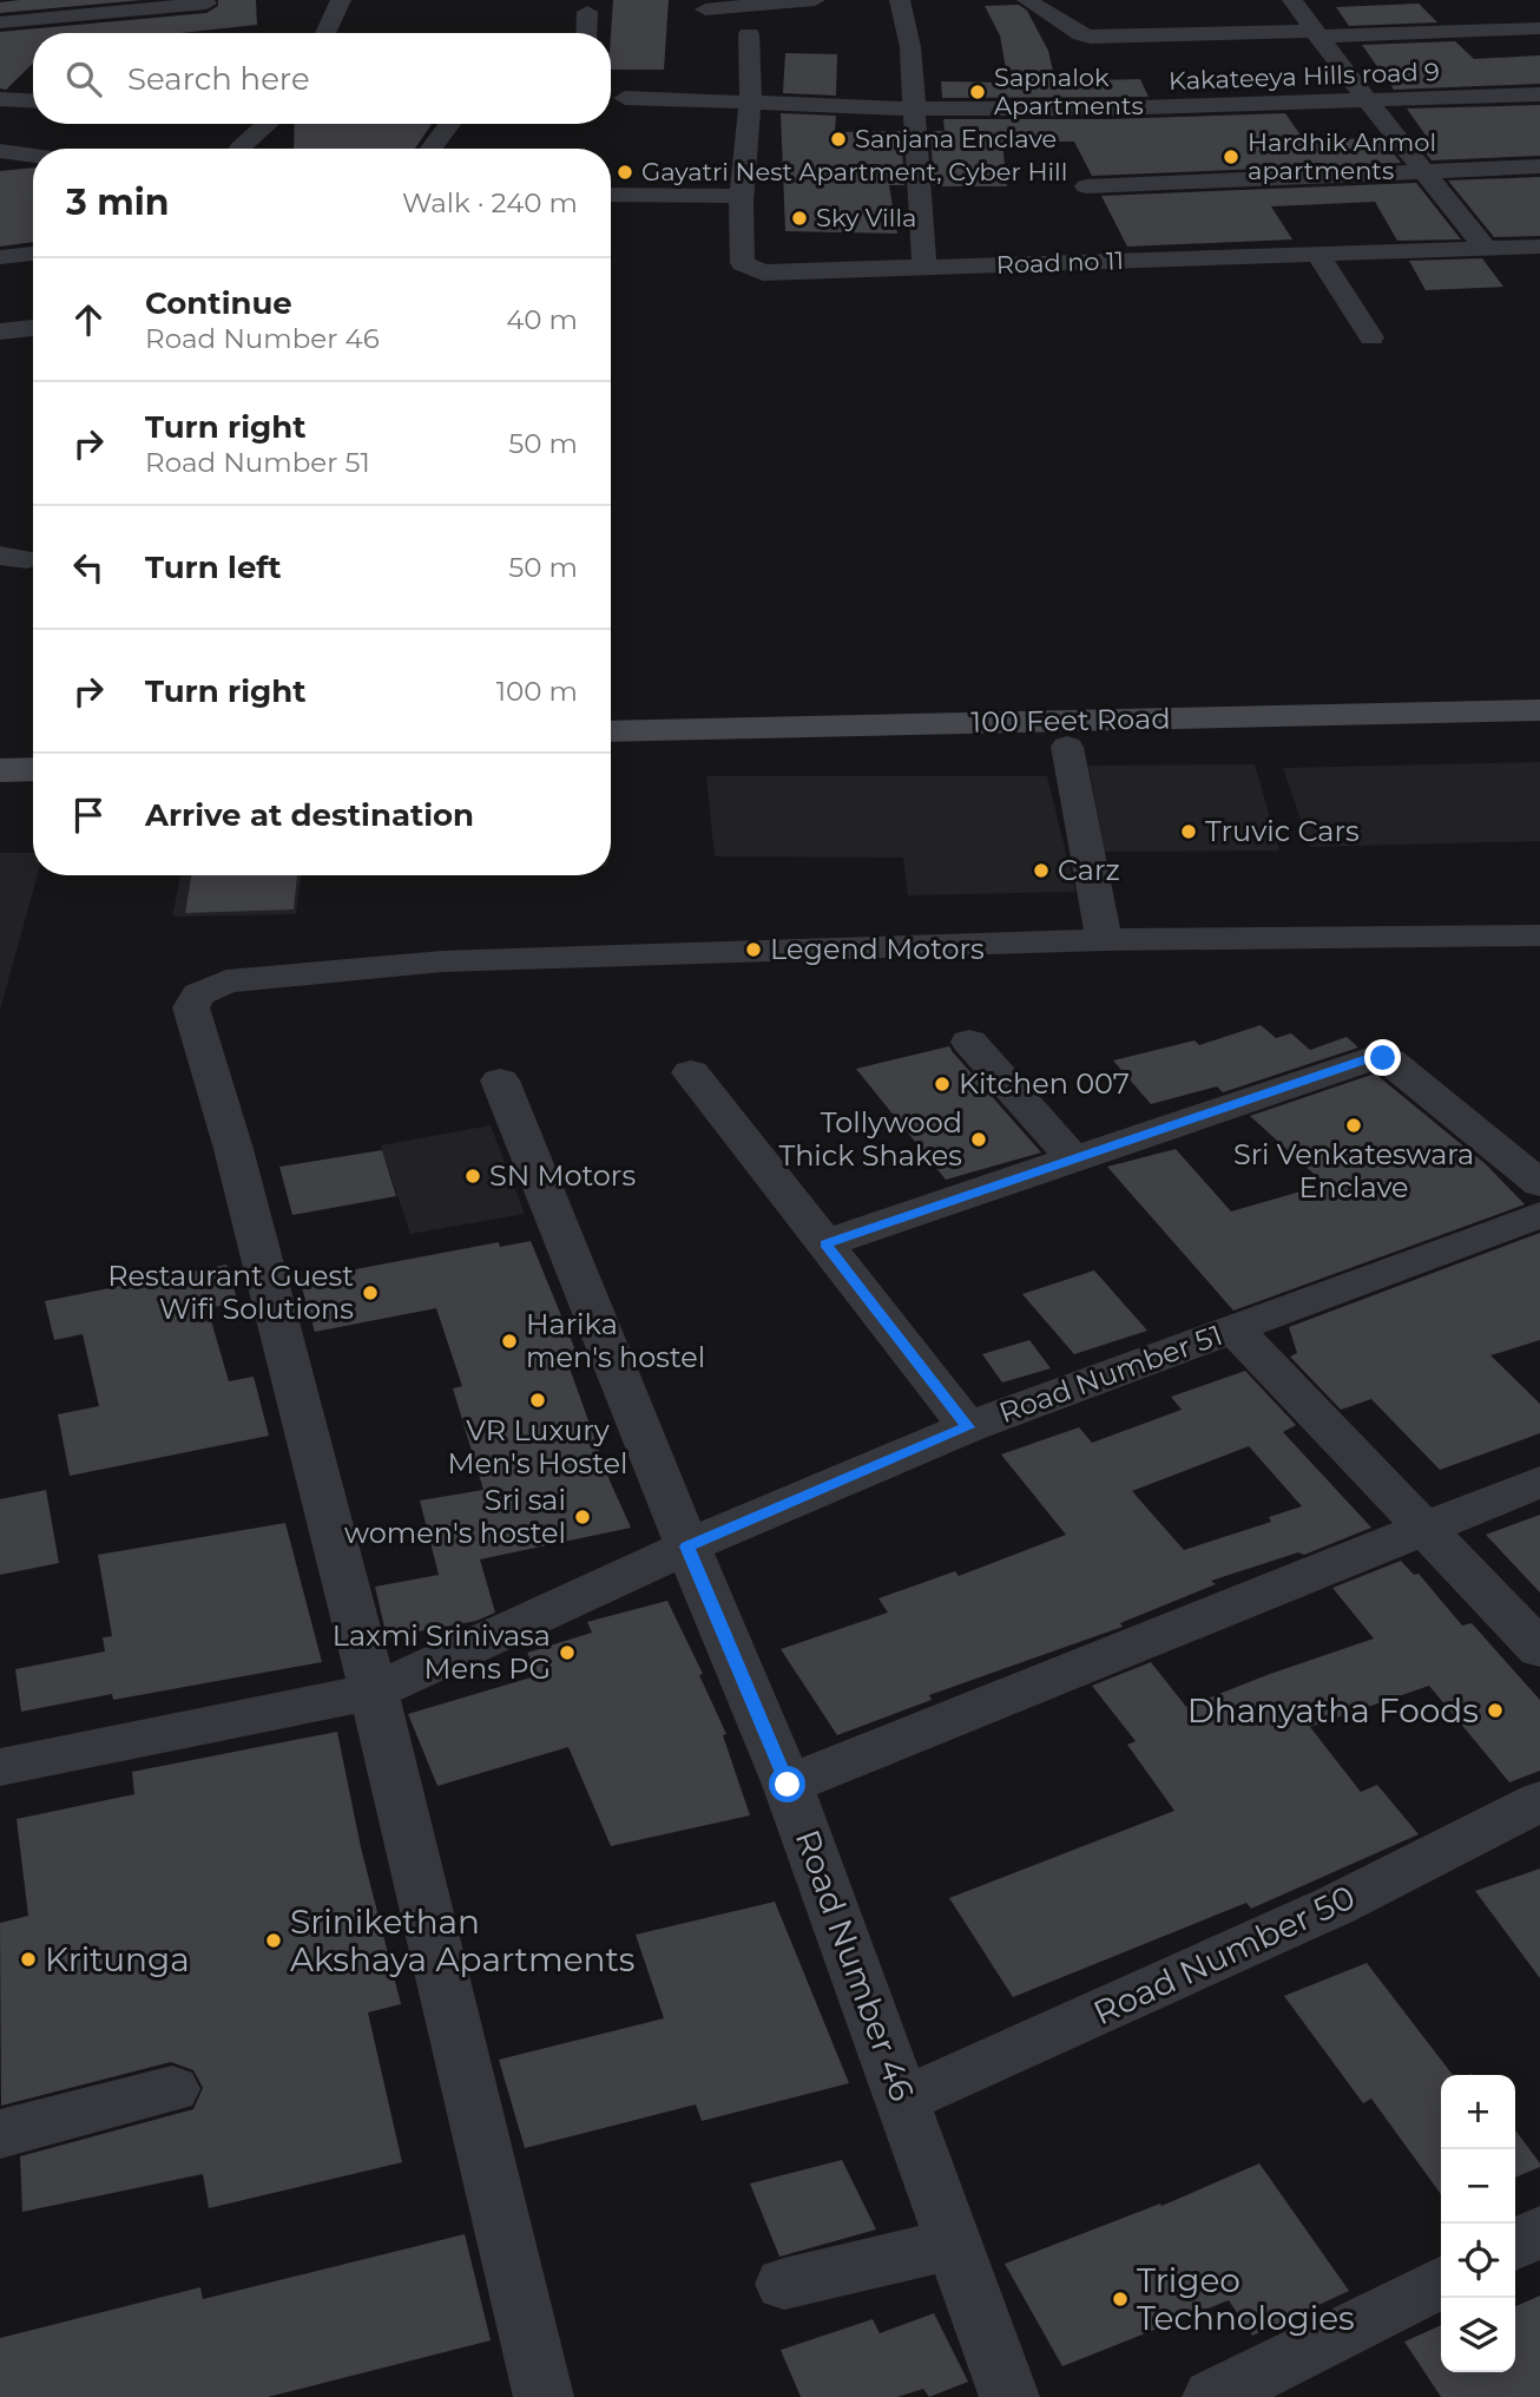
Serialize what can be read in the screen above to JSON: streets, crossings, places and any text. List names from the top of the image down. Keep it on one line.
{"streets":{"main road":["100 Feet Road"],"street":["Kakateeya Hills road 9","Road no 11","Road Number 51","Road Number 50","Road Number 46"]},"crossings":[["Kakateeya Hills road 9","Road no 11"],["Road Number 51","Road Number 46"],["Road Number 50","Road Number 46"]],"places":["Sapnalok Apartments","Sanjana Enclave","Hardhik Anmol apartments","Gayatri Nest Apartment, Cyber Hill","Sky Villa","Truvic Cars","Carz","Legend Motors","Kitchen 007","Sri Venkateswara Enclave","Tollywood Thick Shakes","SN Motors","Restaurant Guest Wifi Solutions","Harika men's hostel","VR Luxury Men's Hostel","Sri sai women's hostel","Laxmi Srinivasa Mens PG","Dhanyatha Foods","Srinikethan Akshaya Apartments","Kritunga","Trigeo Technologies"],"page":{"search":"Search here","heading":["3 min","Walk · 240 m"],"list":[["Continue","Road Number 46","40 m"],["Turn right","Road Number 51","50 m"],["Turn left","50 m"],["Turn right","100 m"],"Arrive at destination"],"map_buttons":["+","−"]}}
